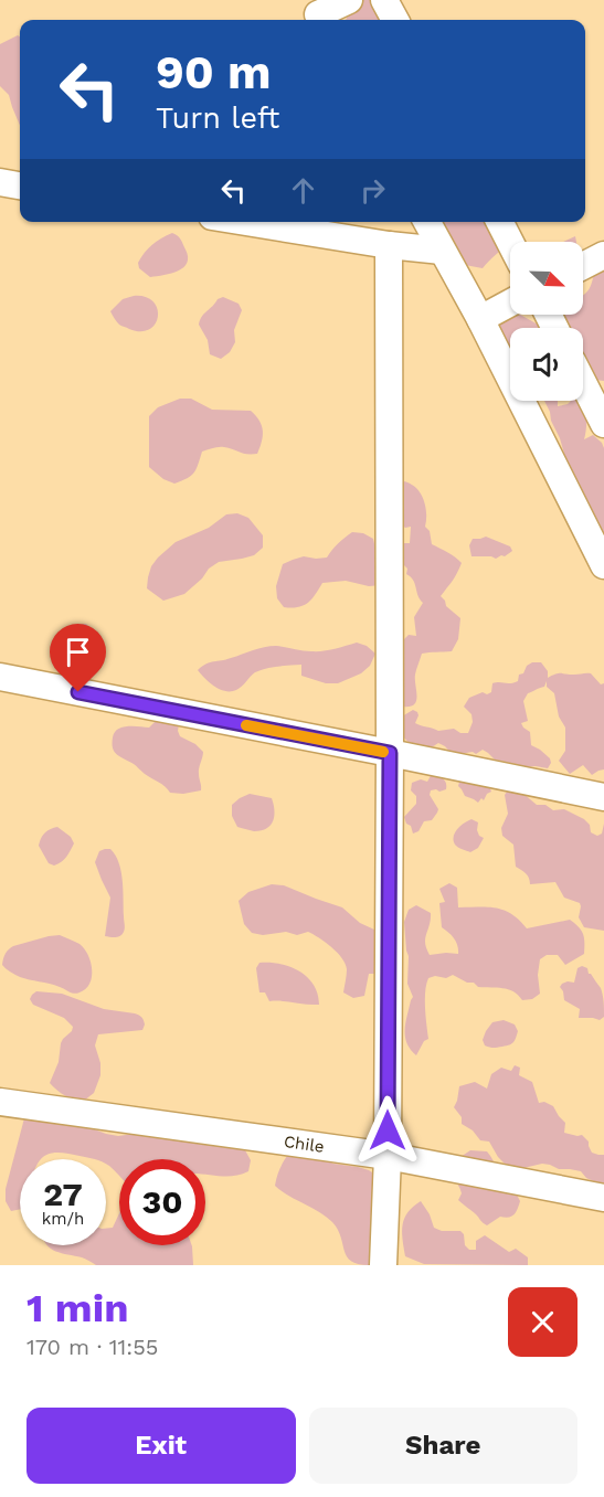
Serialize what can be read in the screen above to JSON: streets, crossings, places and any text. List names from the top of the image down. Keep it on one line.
{"streets":{"street":["Chile"]},"north":"bottom right","page":{"turn":["90 m","Turn left"],"speed":"27 km/h","limit":"30","heading":["1 min","170 m · 11:55"],"buttons":["Exit","Share"]}}
